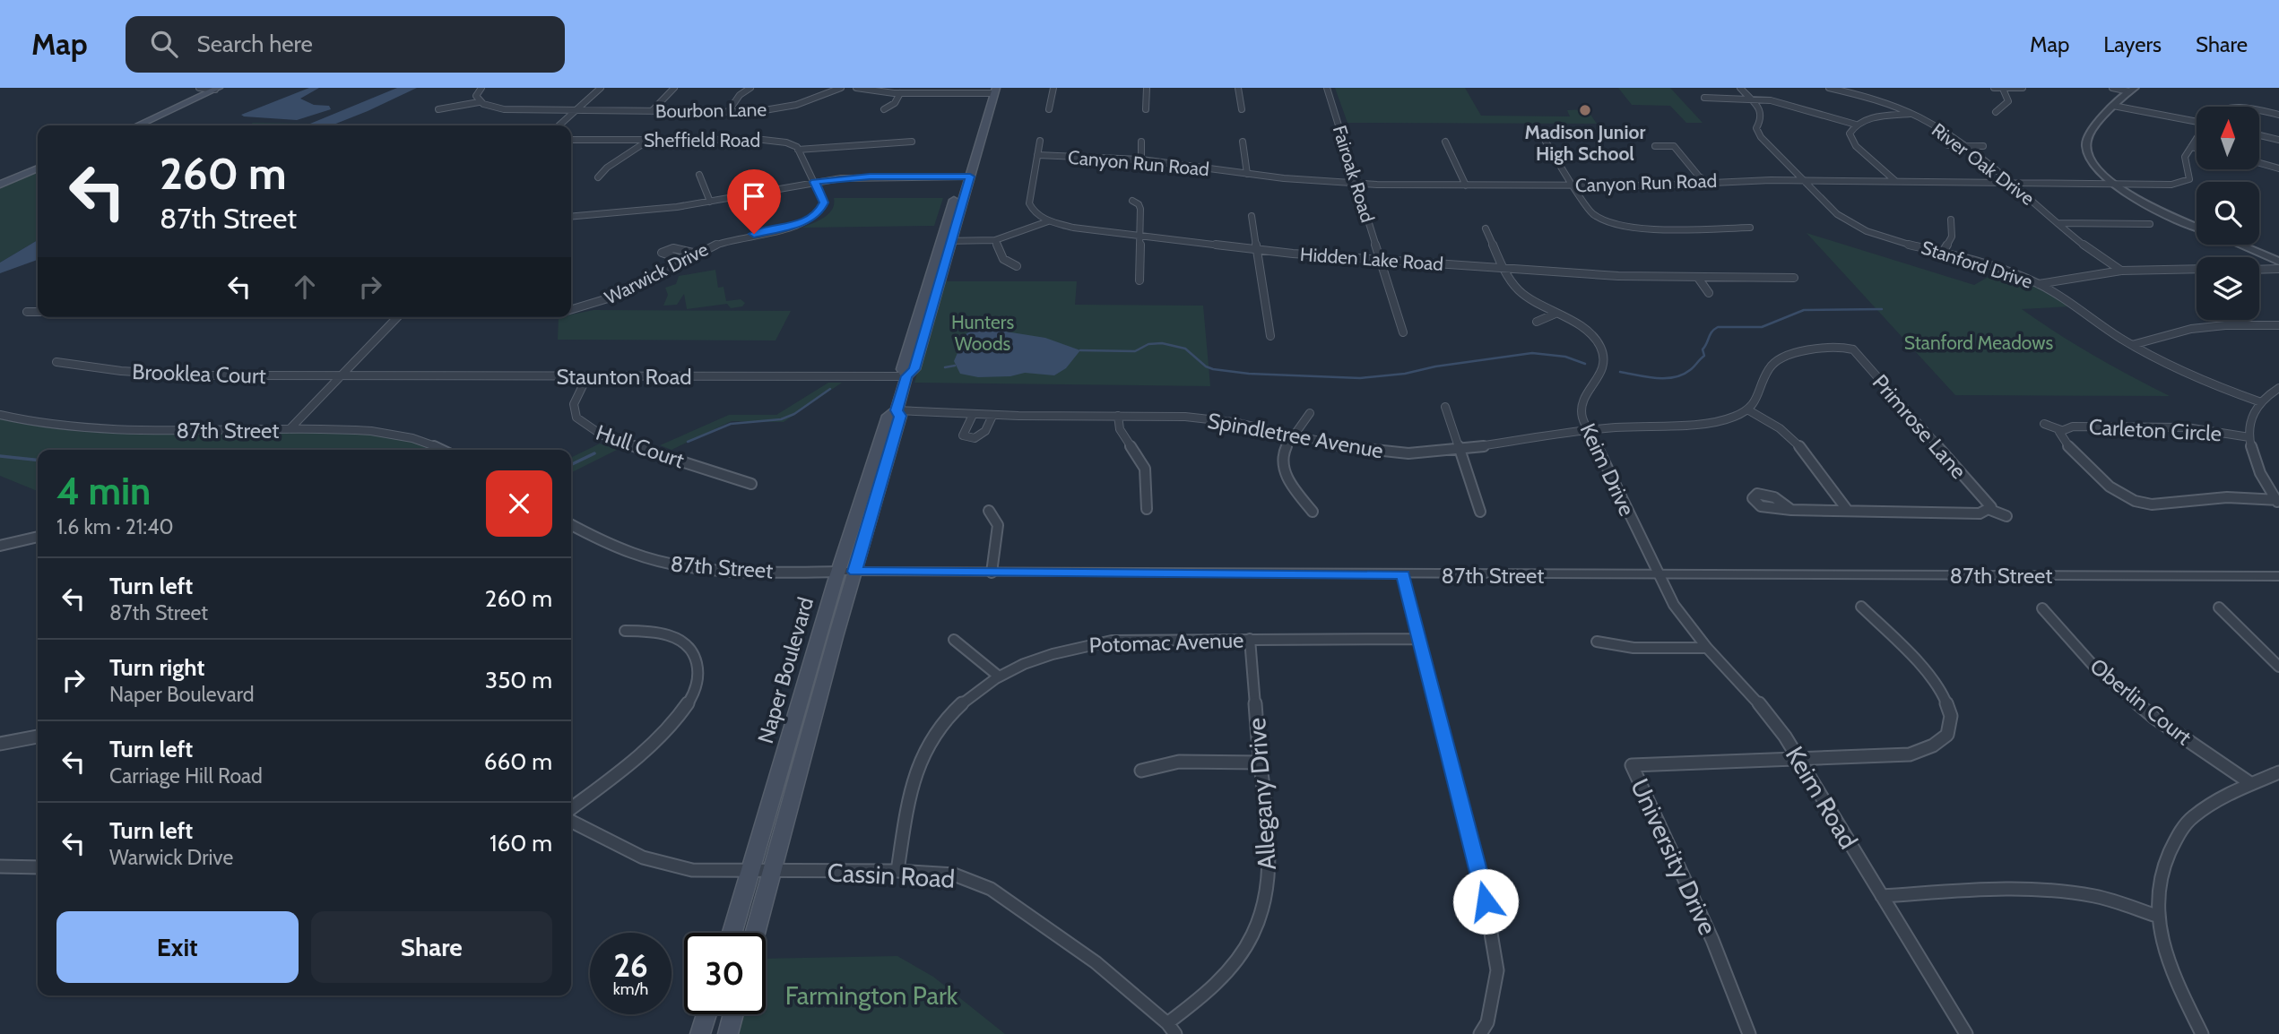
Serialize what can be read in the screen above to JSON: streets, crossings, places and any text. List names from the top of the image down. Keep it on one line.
{"streets":{"main road":["Naper Boulevard"],"street":["Bourbon Lane","Sheffield Road","Canyon Run Road","River Oak Drive","Fairoak Road","Hidden Lake Road","Stanford Drive","Warwick Drive","Brooklea Court","Staunton Road","Primrose Lane","87th Street","Carleton Circle","Spindletree Avenue","Hull Court","Keim Drive","Potomac Avenue","Oberlin Court","Allegany Drive","Keim Road","University Drive","Cassin Road"]},"crossings":[["Canyon Run Road","River Oak Drive"],["Canyon Run Road","Fairoak Road"],["Canyon Run Road","Stanford Drive"],["Fairoak Road","Hidden Lake Road"],["Hidden Lake Road","Keim Drive"],["Brooklea Court","Staunton Road"],["Staunton Road","Hull Court"],["Staunton Road","Naper Boulevard"],["Primrose Lane","Spindletree Avenue"],["87th Street","Keim Drive"],["87th Street","Naper Boulevard"],["87th Street","Keim Road"],["Spindletree Avenue","Keim Drive"],["Spindletree Avenue","Naper Boulevard"],["Keim Drive","Keim Road"],["Potomac Avenue","Allegany Drive"],["Potomac Avenue","Cassin Road"],["Naper Boulevard","Cassin Road"],["Allegany Drive","Cassin Road"],["Keim Road","University Drive"]],"parks":["Hunters Woods","Stanford Meadows","Farmington Park"],"places":["Madison Junior High School"],"north":"top","page":{"header":"Map","search":"Search here","nav":["Map","Layers","Share"],"turn":["260 m","87th Street"],"heading":["4 min","1.6 km · 21:40"],"list":[{"name":"Turn left","note":"87th Street","value":"260 m"},{"name":"Turn right","note":"Naper Boulevard","value":"350 m"},{"name":"Turn left","note":"Carriage Hill Road","value":"660 m"},{"name":"Turn left","note":"Warwick Drive","value":"160 m"}],"buttons":["Exit","Share"],"speed":"26 km/h","limit":"30"}}
